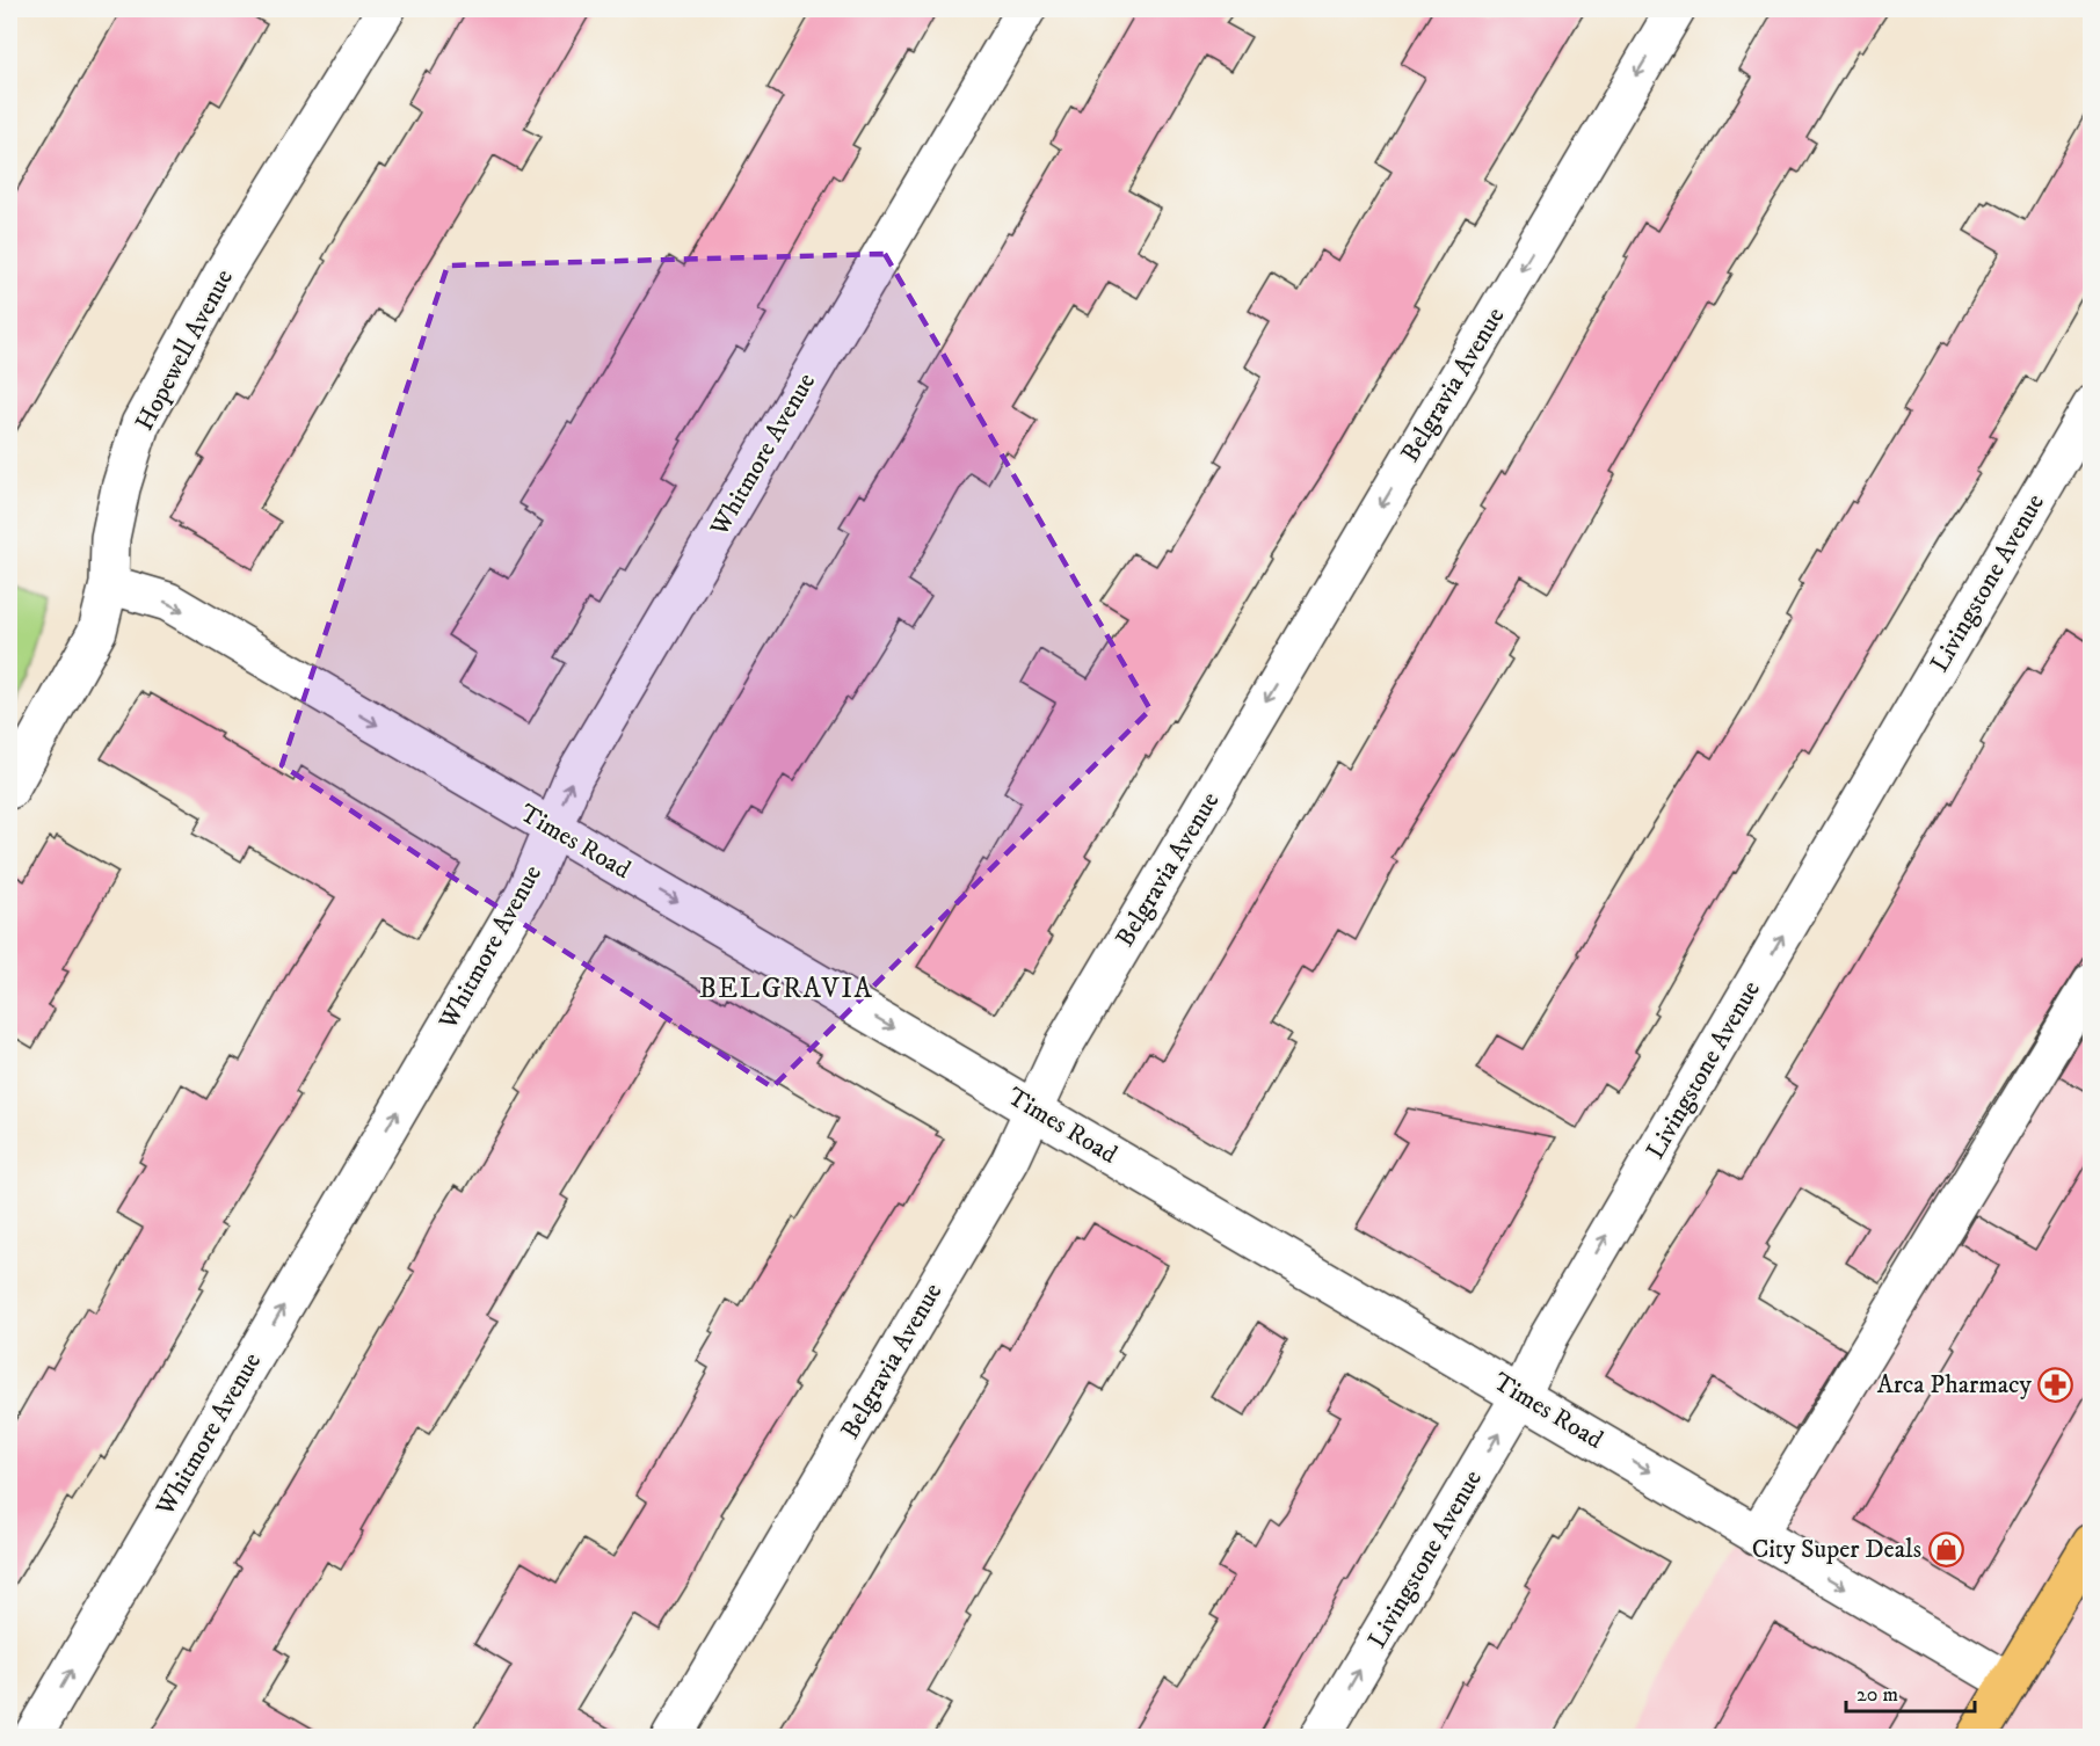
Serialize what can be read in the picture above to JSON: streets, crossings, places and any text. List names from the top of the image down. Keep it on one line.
{"streets":{"street":["Hopewell Avenue","Belgravia Avenue","Whitmore Avenue","Livingstone Avenue","Times Road"]},"crossings":[["Hopewell Avenue","Times Road"],["Belgravia Avenue","Times Road"],["Whitmore Avenue","Times Road"],["Livingstone Avenue","Times Road"]],"one_way":["Belgravia Avenue","Whitmore Avenue","Times Road"],"districts":["BELGRAVIA"],"places":{"pharmacy":["Arca Pharmacy"],"shop":["City Super Deals"]},"scale_bar":"20 m"}
